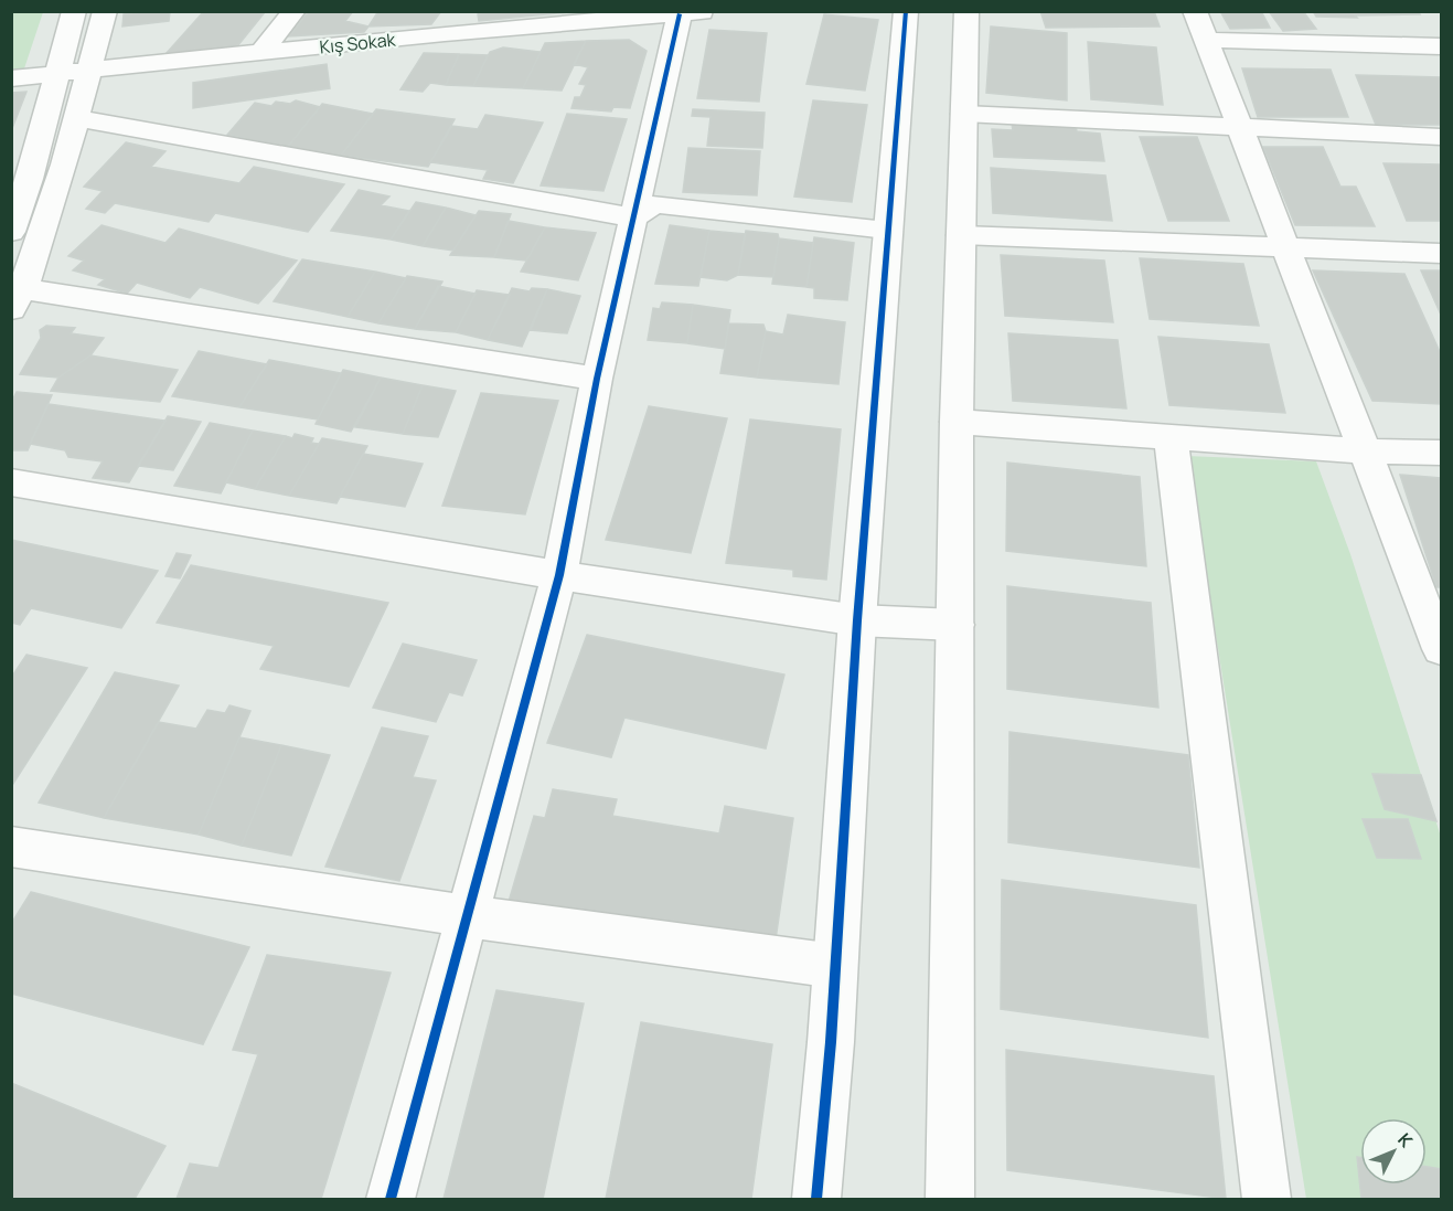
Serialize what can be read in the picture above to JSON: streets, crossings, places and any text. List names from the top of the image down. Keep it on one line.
{"streets":{"street":["Kış Sokak"]},"north":"top right"}
